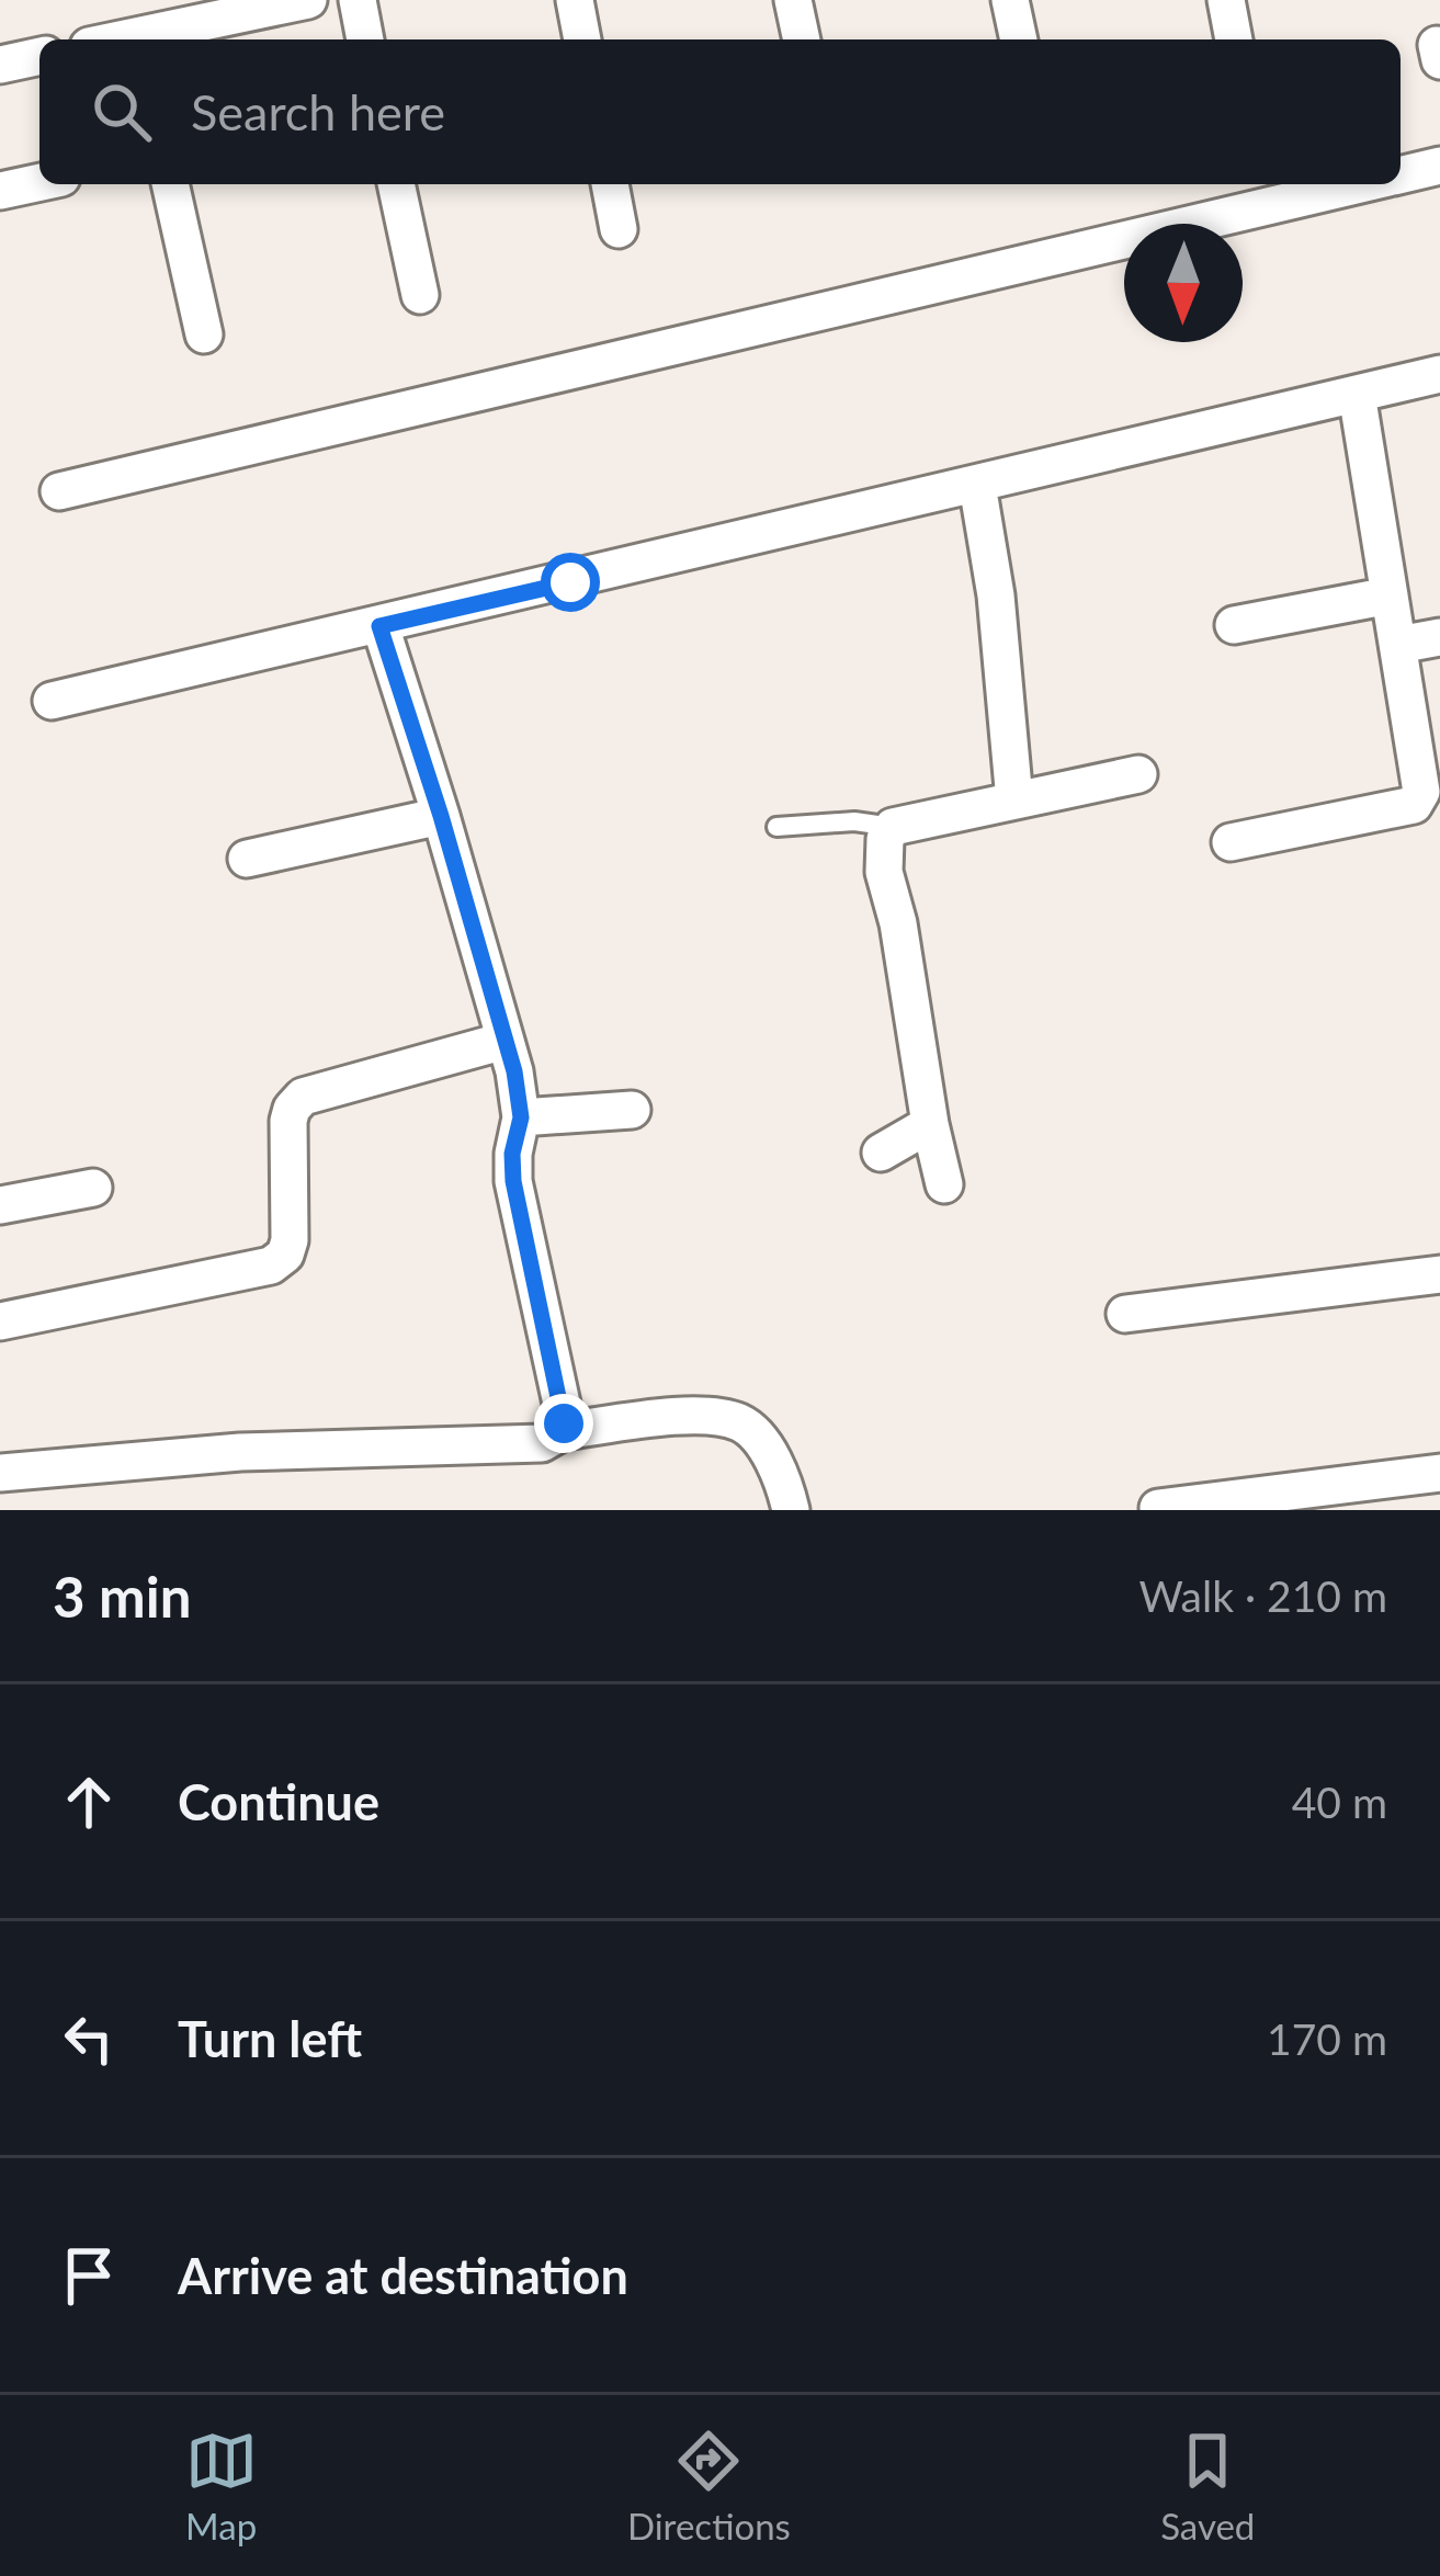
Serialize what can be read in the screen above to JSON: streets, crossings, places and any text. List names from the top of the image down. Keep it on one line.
{"north":"bottom","page":{"search":"Search here","heading":["3 min","Walk · 210 m"],"list":[["Continue","40 m"],["Turn left","170 m"],"Arrive at destination"],"nav":["Map","Directions","Saved"]}}
